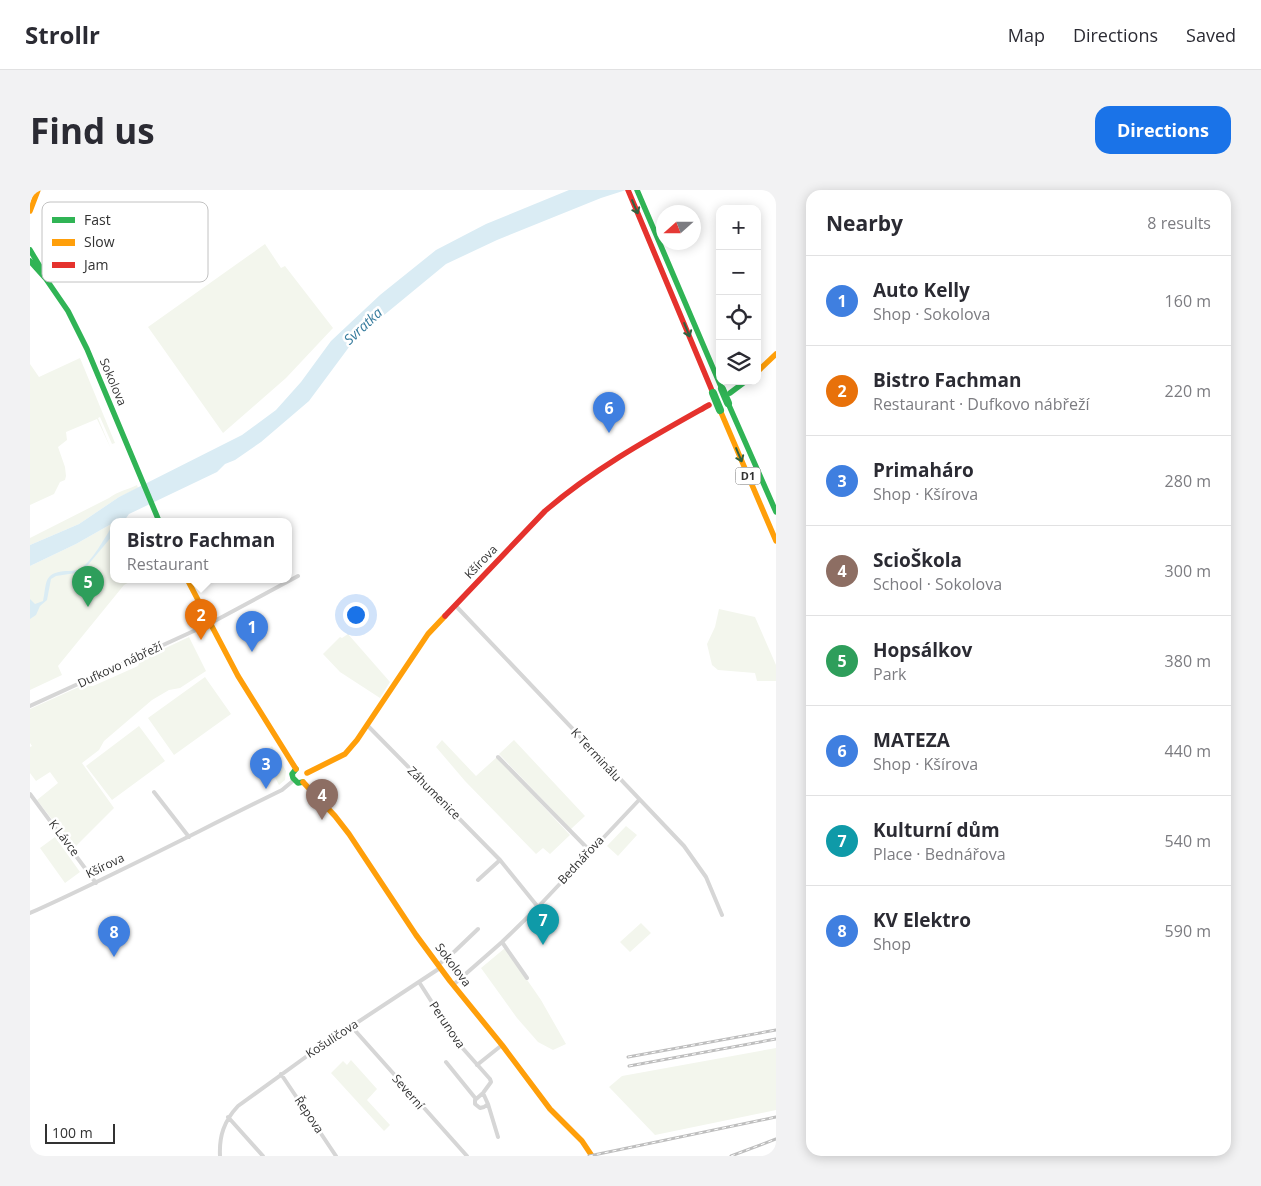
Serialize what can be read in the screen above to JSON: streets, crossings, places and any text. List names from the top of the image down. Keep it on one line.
{"streets":{"main road":["Sokolova","D1","Kšírova"],"street":["Dufkovo nábřeží","K Terminálu","Záhumenice","K Lávce","Bednářova","Perunova","Košuličova","Severní","Řepova"]},"crossings":[["Sokolova","Kšírova"],["Sokolova","Bednářova"],["Sokolova","Košuličova"],["Kšírova","K Terminálu"],["Kšírova","Záhumenice"],["Kšírova","K Lávce"],["K Terminálu","Bednářova"],["Záhumenice","Bednářova"],["Perunova","Košuličova"],["Košuličova","Severní"],["Košuličova","Řepova"]],"water":["Svratka"],"legend":["Fast","Slow","Jam"],"scale_bar":"100 m","north":"left","page":{"header":"Strollr","nav":["Map","Directions","Saved"],"buttons":"Directions","title":"Find us","heading":["Nearby","8 results"],"map_buttons":["+","−"],"list":[{"mark":"1","name":"Auto Kelly","note":"Shop · Sokolova","value":"160 m"},{"mark":"2","name":"Bistro Fachman","note":"Restaurant · Dufkovo nábřeží","value":"220 m"},{"mark":"3","name":"Primaháro","note":"Shop · Kšírova","value":"280 m"},{"mark":"4","name":"ScioŠkola","note":"School · Sokolova","value":"300 m"},{"mark":"5","name":"Hopsálkov","note":"Park","value":"380 m"},{"mark":"6","name":"MATEZA","note":"Shop · Kšírova","value":"440 m"},{"mark":"7","name":"Kulturní dům","note":"Place · Bednářova","value":"540 m"},{"mark":"8","name":"KV Elektro","note":"Shop","value":"590 m"}],"pins":["6","5","2","1","3","4","7","8"],"popup":["Bistro Fachman","Restaurant"],"scale":"100 m"}}
